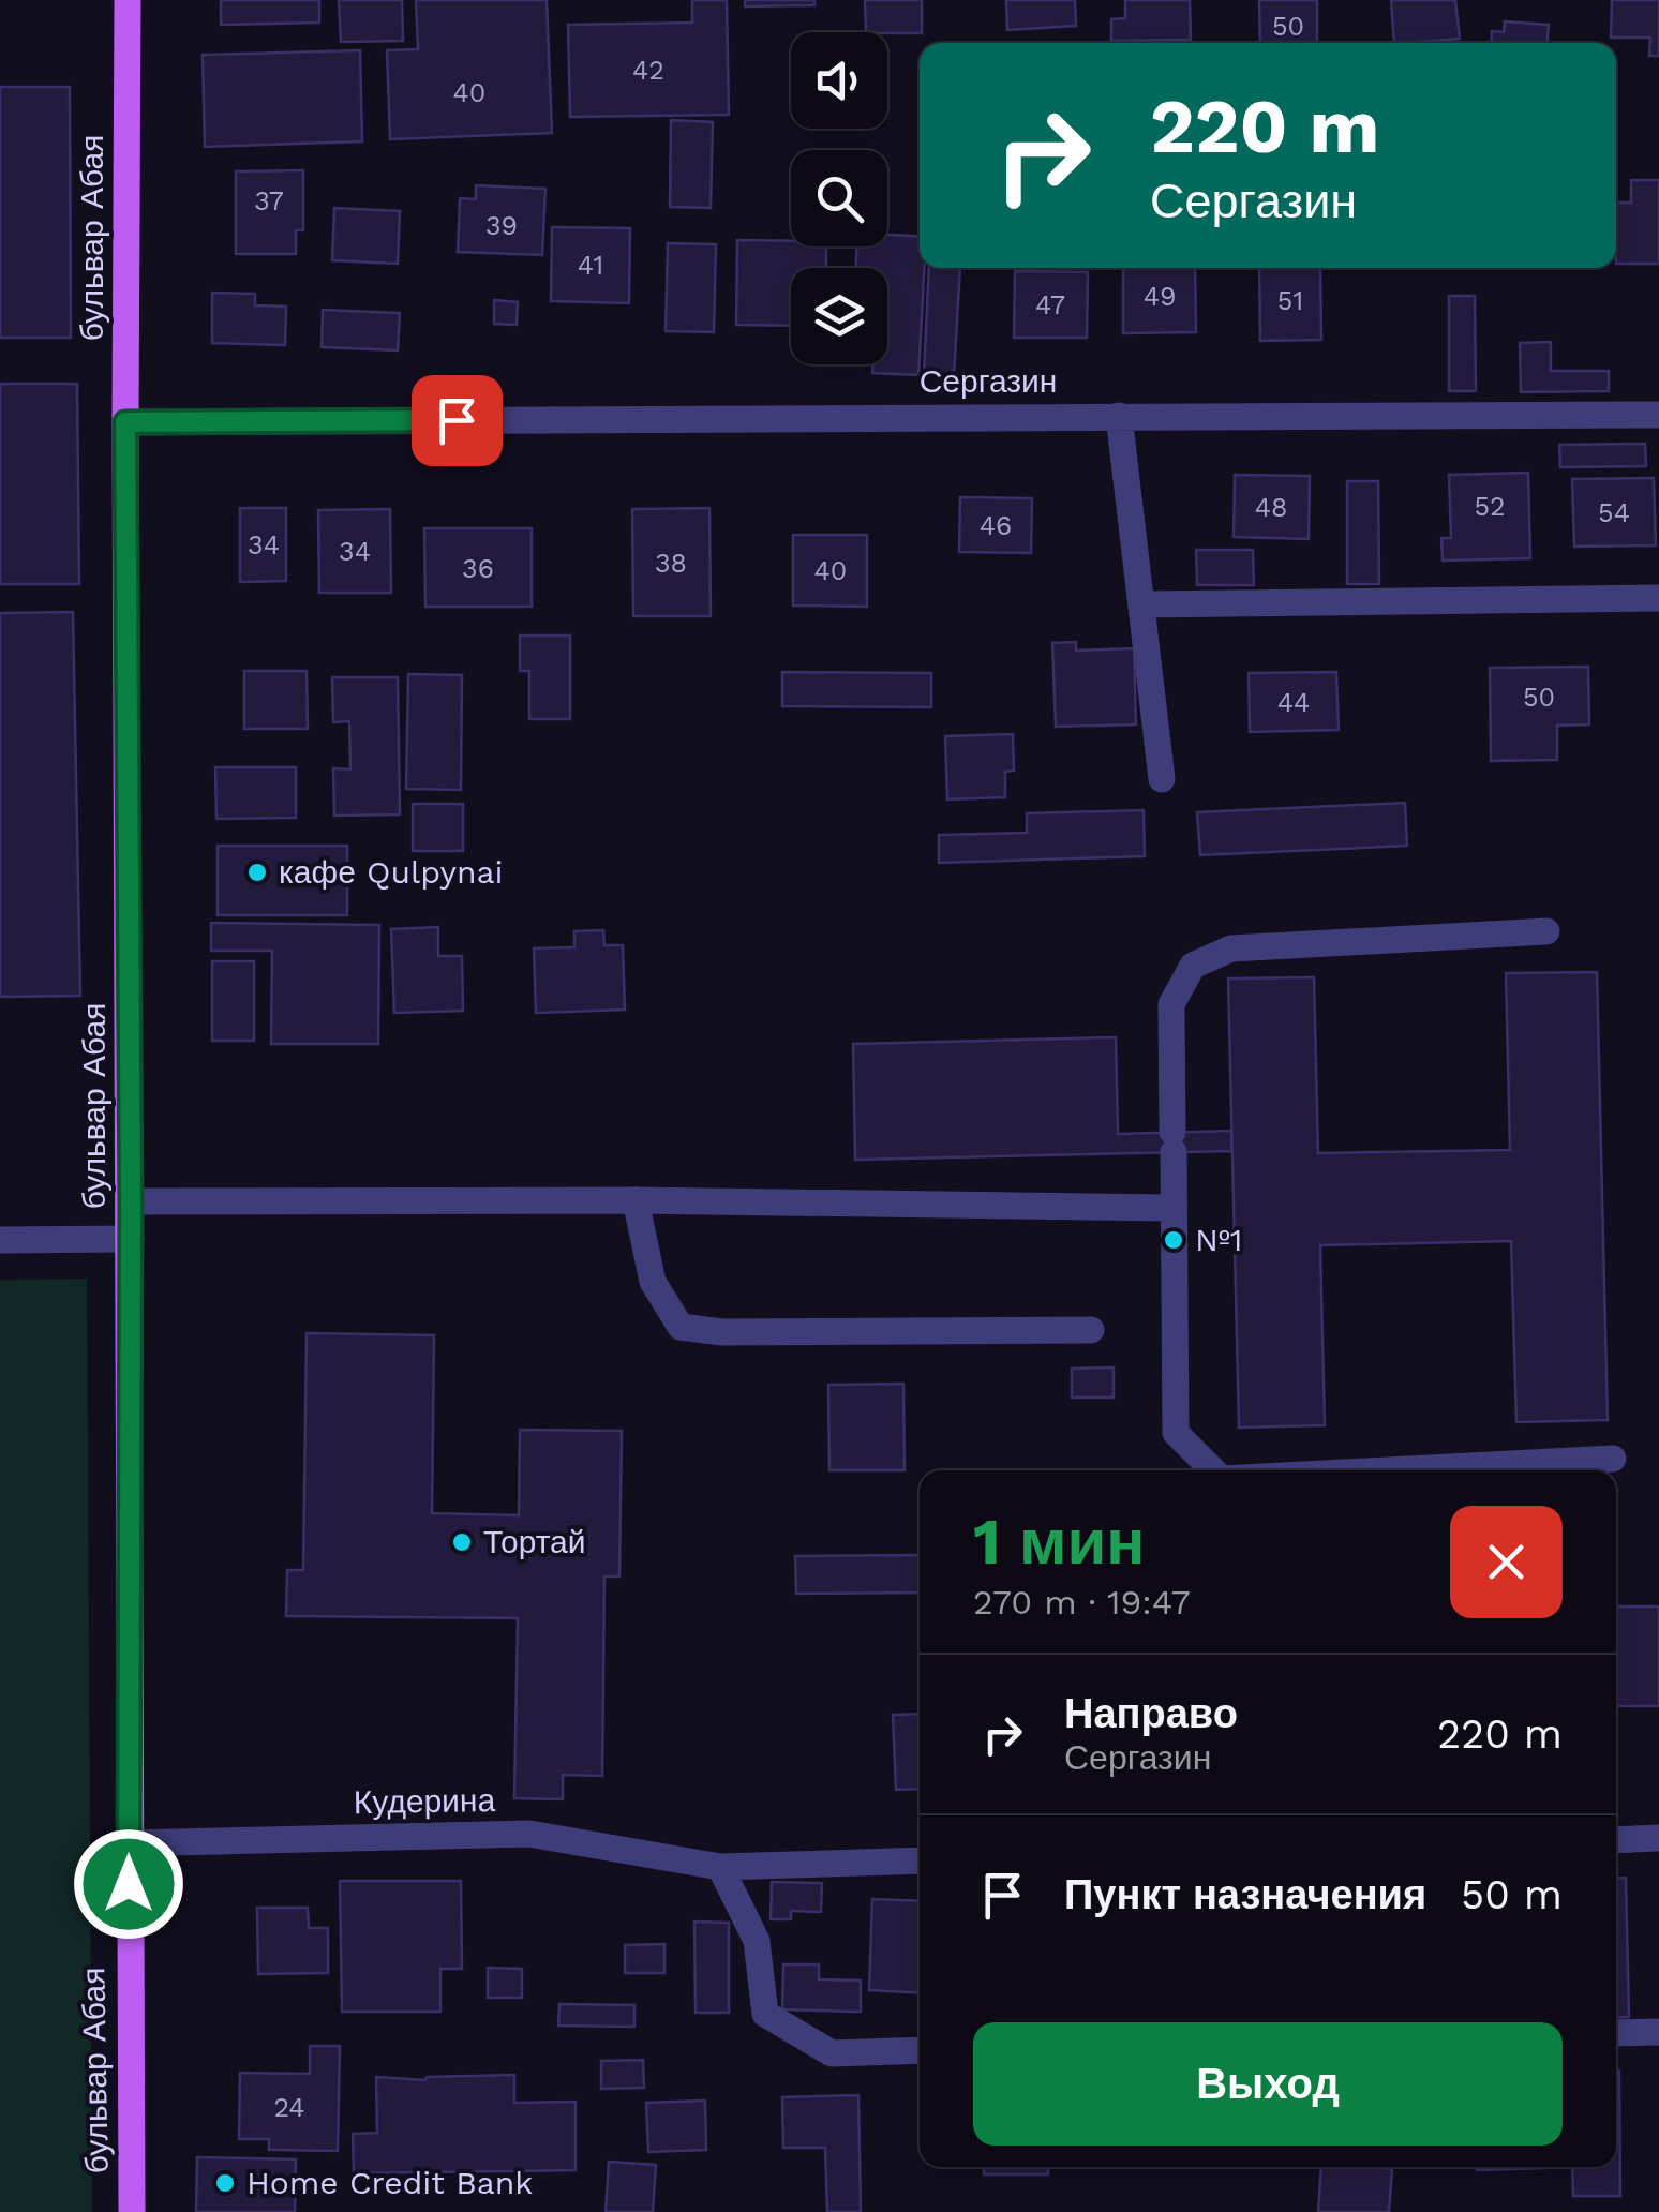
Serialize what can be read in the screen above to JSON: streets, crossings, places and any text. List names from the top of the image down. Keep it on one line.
{"streets":{"main road":["бульвар Абая"],"street":["Сергазин","Кудерина"]},"crossings":[["бульвар Абая","Сергазин"],["бульвар Абая","Кудерина"]],"places":["кафе Qulpynai","№1","Тортай","Home Credit Bank"],"house_numbers":["50","42","40","37","39","41","49","51","47","52","48","54","46","34","34","38","36","40","50","44","24"],"page":{"turn":["220 m","Сергазин"],"heading":["1 мин","270 m · 19:47"],"list":[{"name":"Направо","note":"Сергазин","value":"220 m"},{"name":"Пункт назначения","value":"50 m"}],"buttons":"Выход"}}
